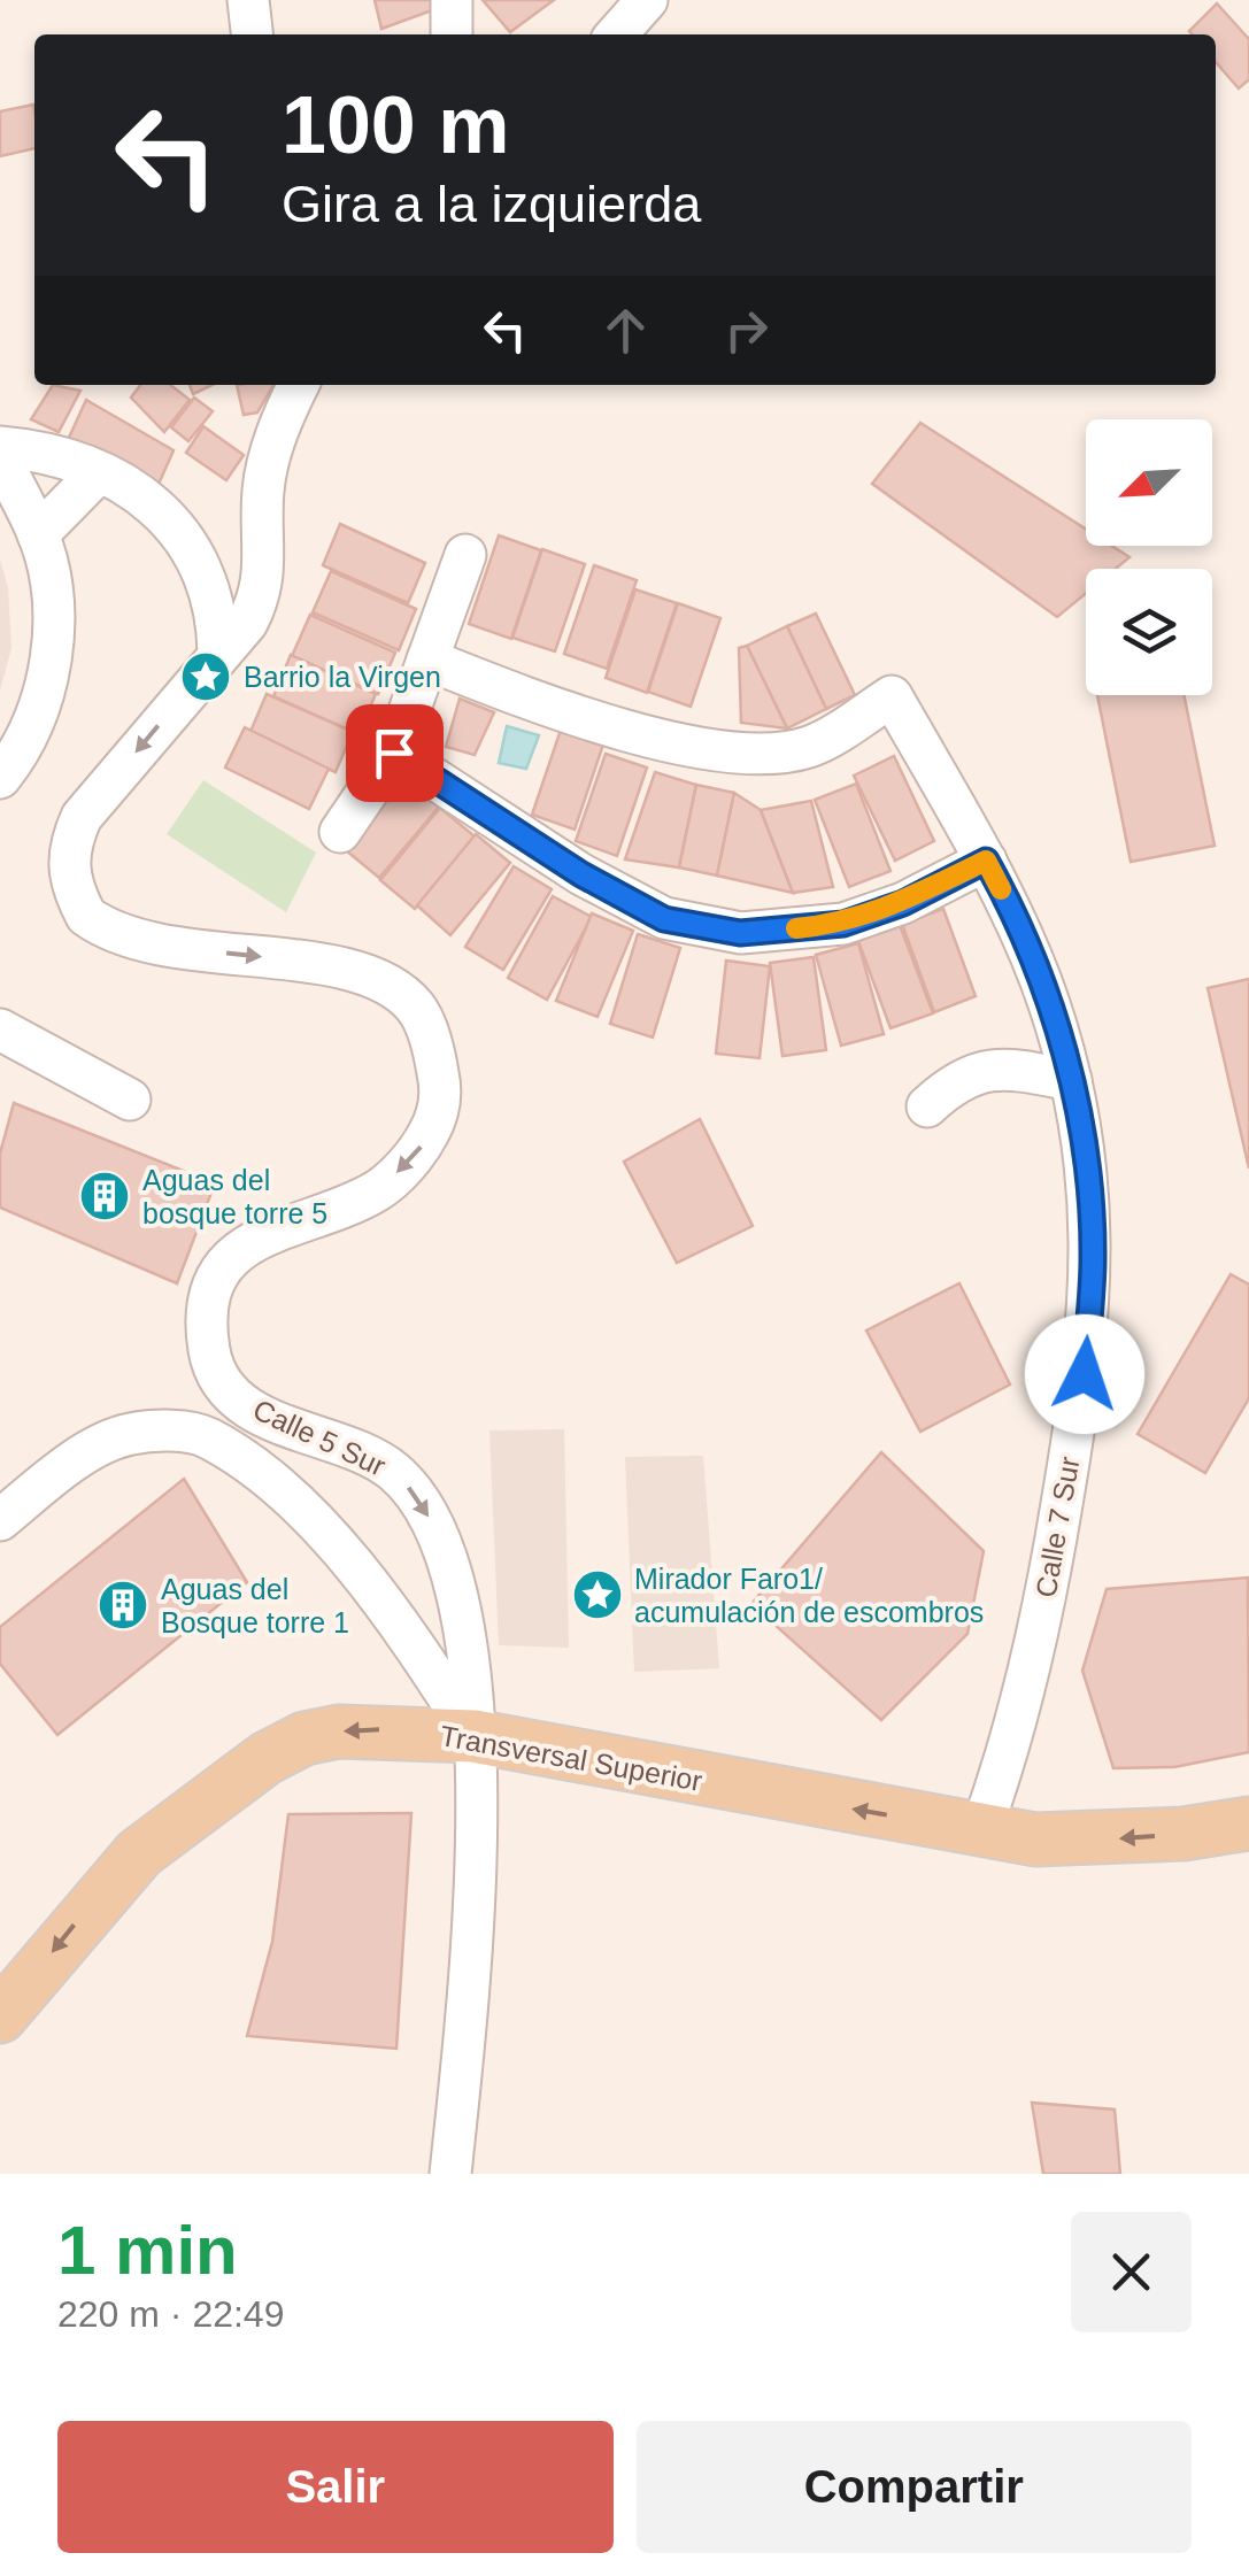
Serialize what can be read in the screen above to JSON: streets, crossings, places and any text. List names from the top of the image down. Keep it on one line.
{"streets":{"main road":["Transversal Superior"],"street":["Calle 5 Sur","Calle 7 Sur"]},"crossings":[["Calle 5 Sur","Transversal Superior"],["Calle 7 Sur","Transversal Superior"]],"one_way":["Transversal Superior"],"places":{"place":["Barrio la Virgen","Mirador Faro1/ acumulación de escombros"],"building":["Aguas del bosque torre 5","Aguas del Bosque torre 1"]},"north":"bottom left","page":{"turn":["100 m","Gira a la izquierda"],"heading":["1 min","220 m · 22:49"],"buttons":["Salir","Compartir"]}}
